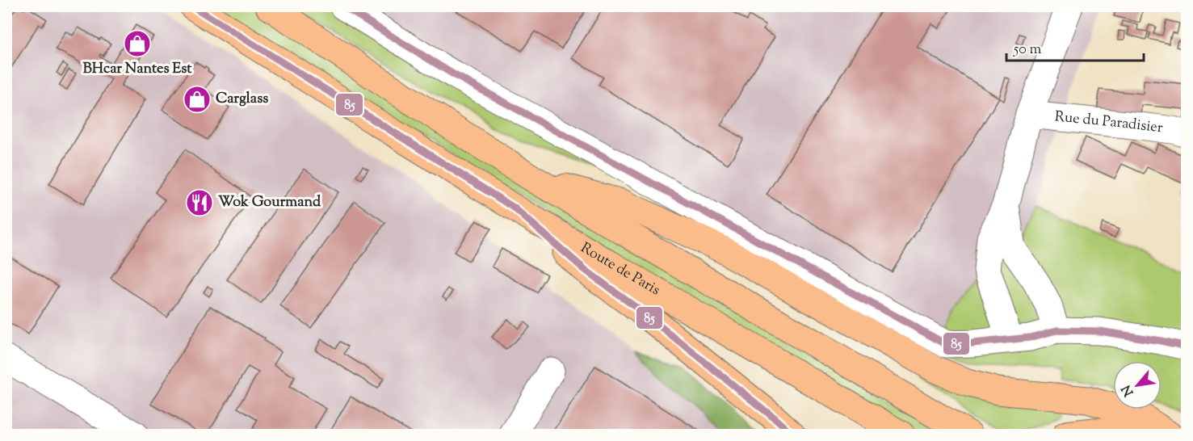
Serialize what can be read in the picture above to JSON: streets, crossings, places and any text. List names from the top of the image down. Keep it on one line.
{"streets":{"main road":["Route de Paris"],"street":["Rue du Paradisier"]},"places":{"shop":["BHcar Nantes Est","Carglass"],"restaurant":["Wok Gourmand"]},"lines":["transit line 85"],"scale_bar":"50 m","north":"bottom left"}
